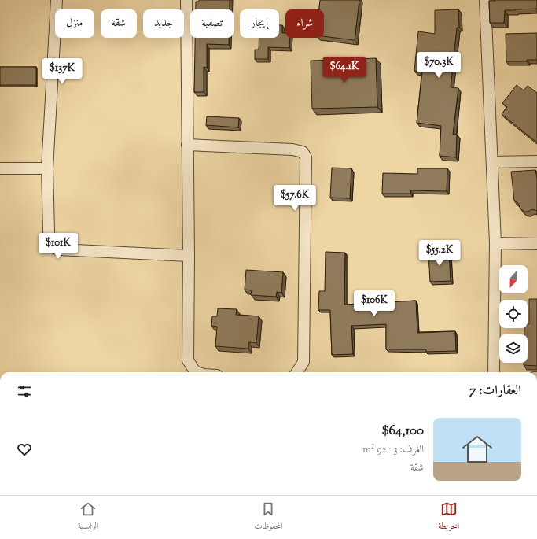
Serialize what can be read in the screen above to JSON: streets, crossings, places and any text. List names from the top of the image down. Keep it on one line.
{"north":"bottom","page":{"chip":["شراء","إيجار","تصفية","جديد","شقة","منزل"],"price":["$70.3K","$64.1K","$137K","$57.6K","$101K","$55.2K","$106K"],"heading":"العقارات: 7","list":[{"name":"$64,100","note":"الغرف: 3 · 92 m² · شقة"}],"tabs":["الخريطة","المحفوظات","الرئيسية"]}}
